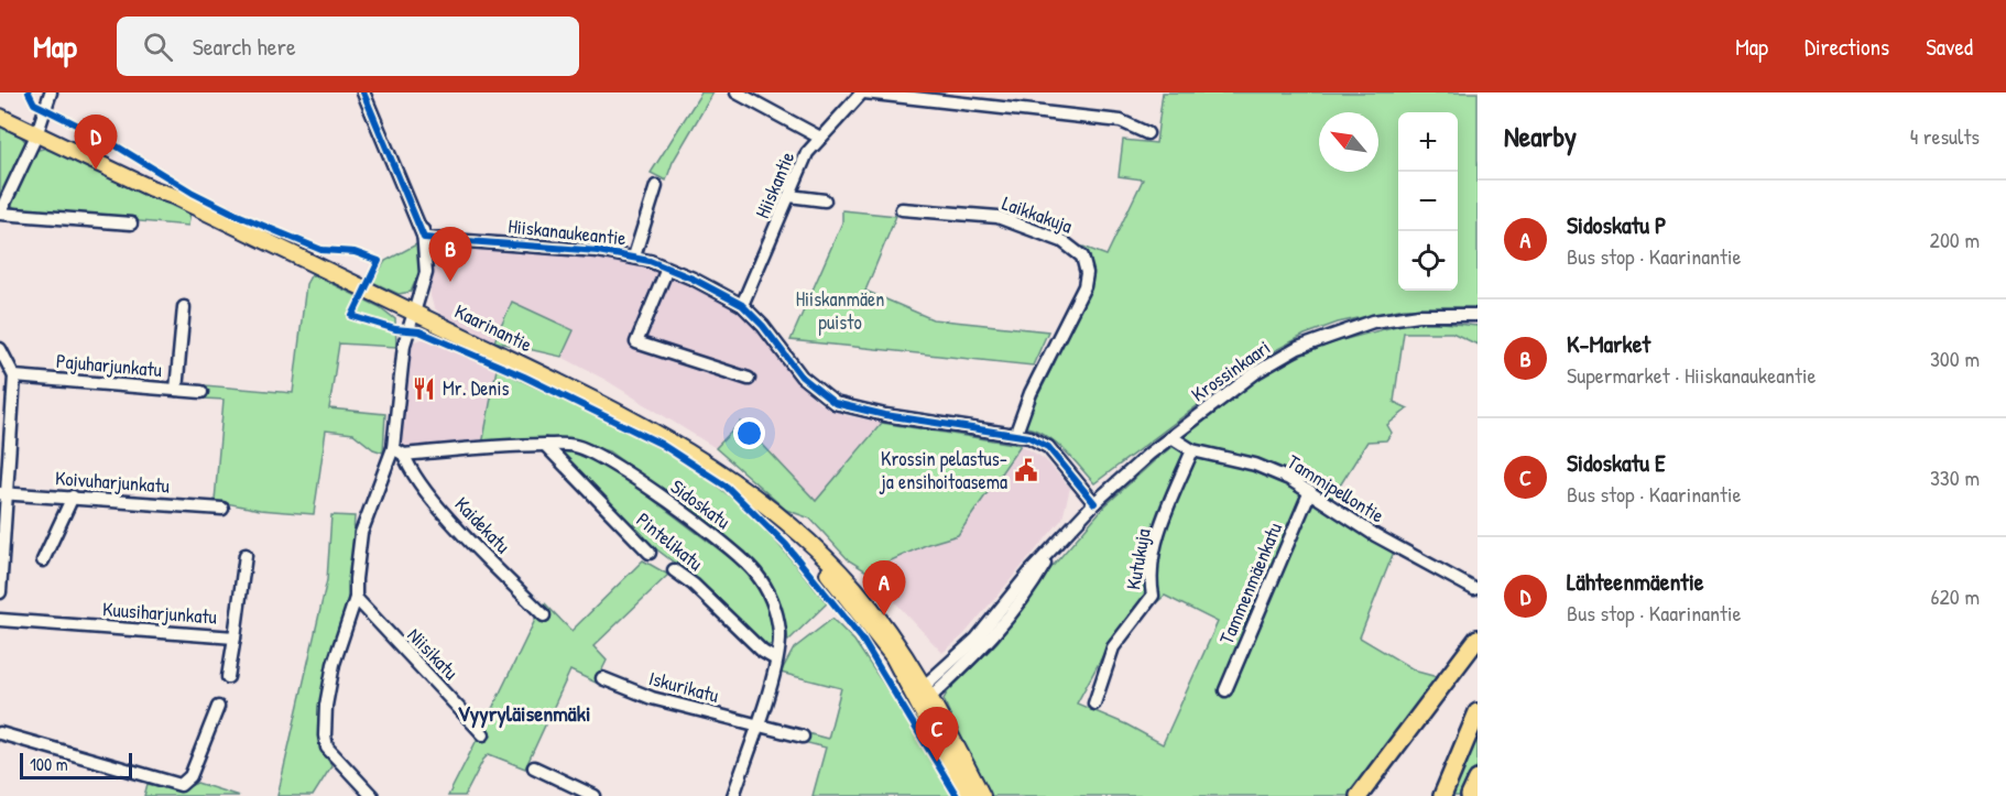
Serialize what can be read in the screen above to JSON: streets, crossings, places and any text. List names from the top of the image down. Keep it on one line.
{"streets":{"main road":["Kaarinantie"],"street":["Hiiskantie","Laikkakuja","Hiiskanaukeantie","Pajuharjunkatu","Krossinkaari","Koivuharjunkatu","Tammipellontie","Sidoskatu","Kaidekatu","Pintelikatu","Kutukuja","Tammenmäenkatu","Kuusiharjunkatu","Niisikatu","Iskurikatu"]},"crossings":[["Hiiskantie","Hiiskanaukeantie"],["Laikkakuja","Hiiskanaukeantie"],["Hiiskanaukeantie","Krossinkaari"],["Kaarinantie","Krossinkaari"],["Krossinkaari","Tammipellontie"],["Tammipellontie","Kutukuja"],["Tammipellontie","Tammenmäenkatu"],["Sidoskatu","Kaidekatu"],["Sidoskatu","Pintelikatu"],["Sidoskatu","Iskurikatu"]],"districts":["Vyyryläisenmäki"],"parks":["Hiiskanmäen puisto"],"places":{"restaurant":["Mr. Denis"],"public building":["Krossin pelastus- ja ensihoitoasema"]},"scale_bar":"100 m","north":"top left","page":{"header":"Map","search":"Search here","nav":["Map","Directions","Saved"],"heading":["Nearby","4 results"],"map_buttons":["+","−"],"pins":["D","B","A","C"],"list":[{"mark":"A","name":"Sidoskatu P","note":"Bus stop · Kaarinantie","value":"200 m"},{"mark":"B","name":"K-Market","note":"Supermarket · Hiiskanaukeantie","value":"300 m"},{"mark":"C","name":"Sidoskatu E","note":"Bus stop · Kaarinantie","value":"330 m"},{"mark":"D","name":"Lähteenmäentie","note":"Bus stop · Kaarinantie","value":"620 m"}],"scale":"100 m"}}
